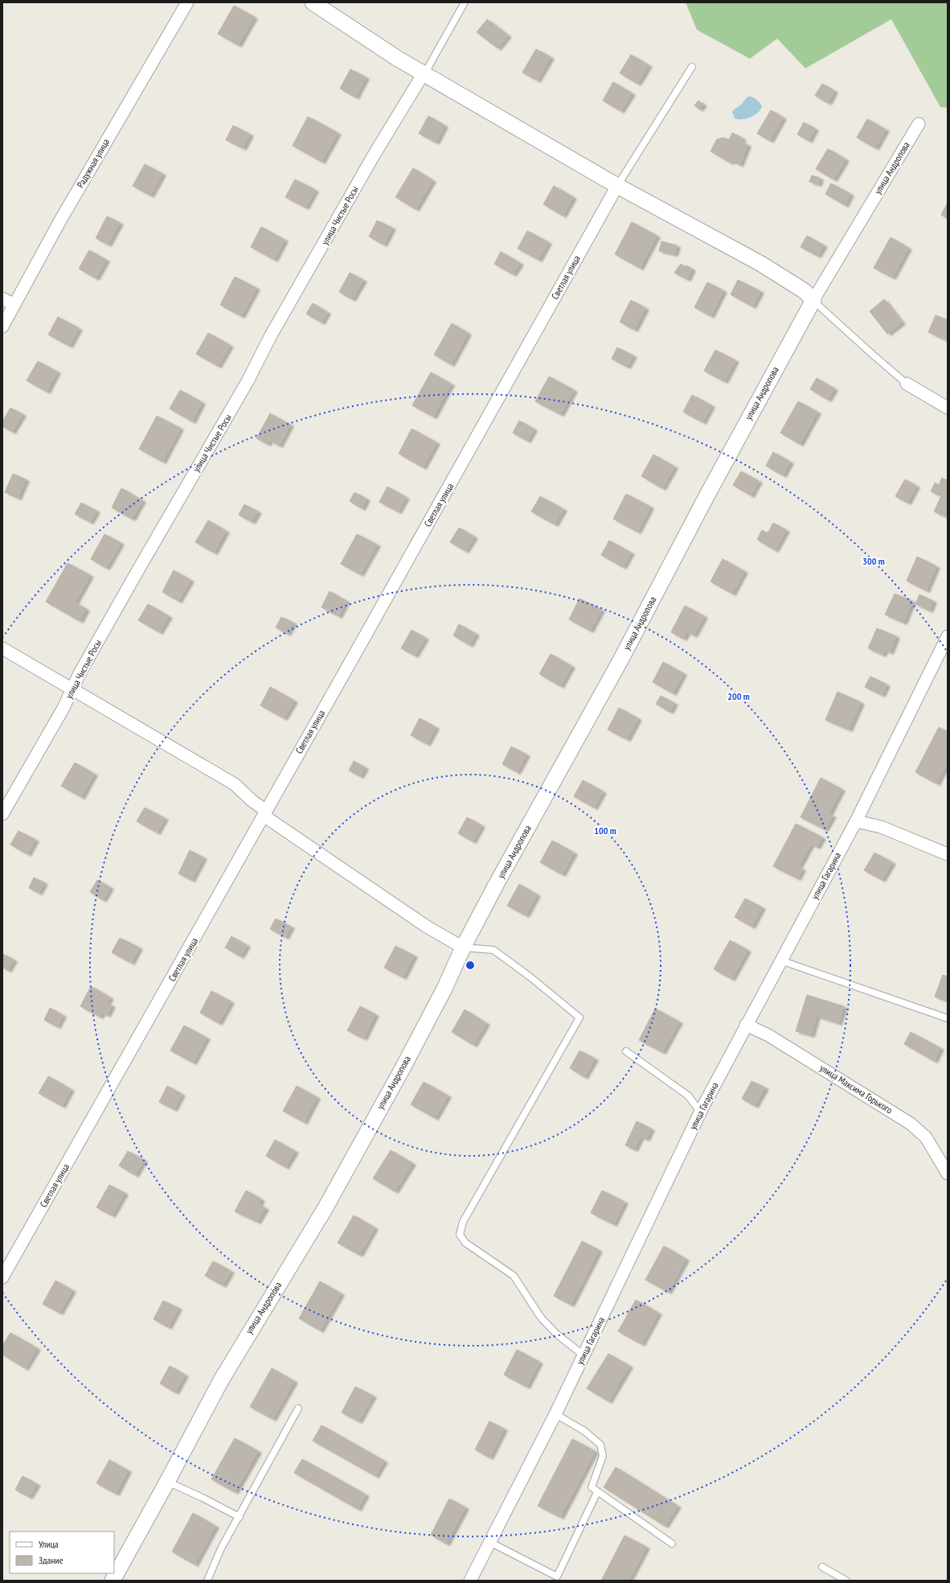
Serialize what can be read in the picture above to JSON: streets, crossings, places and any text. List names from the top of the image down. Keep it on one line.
{"streets":{"street":["Радужная улица","улица Андропова","улица Чистые Росы","Светлая улица","улица Гагарина","улица Максима Горького"]},"crossings":[["улица Гагарина","улица Максима Горького"]],"legend":["Улица","Здание"],"rings":["300 m","200 m","100 m"]}
